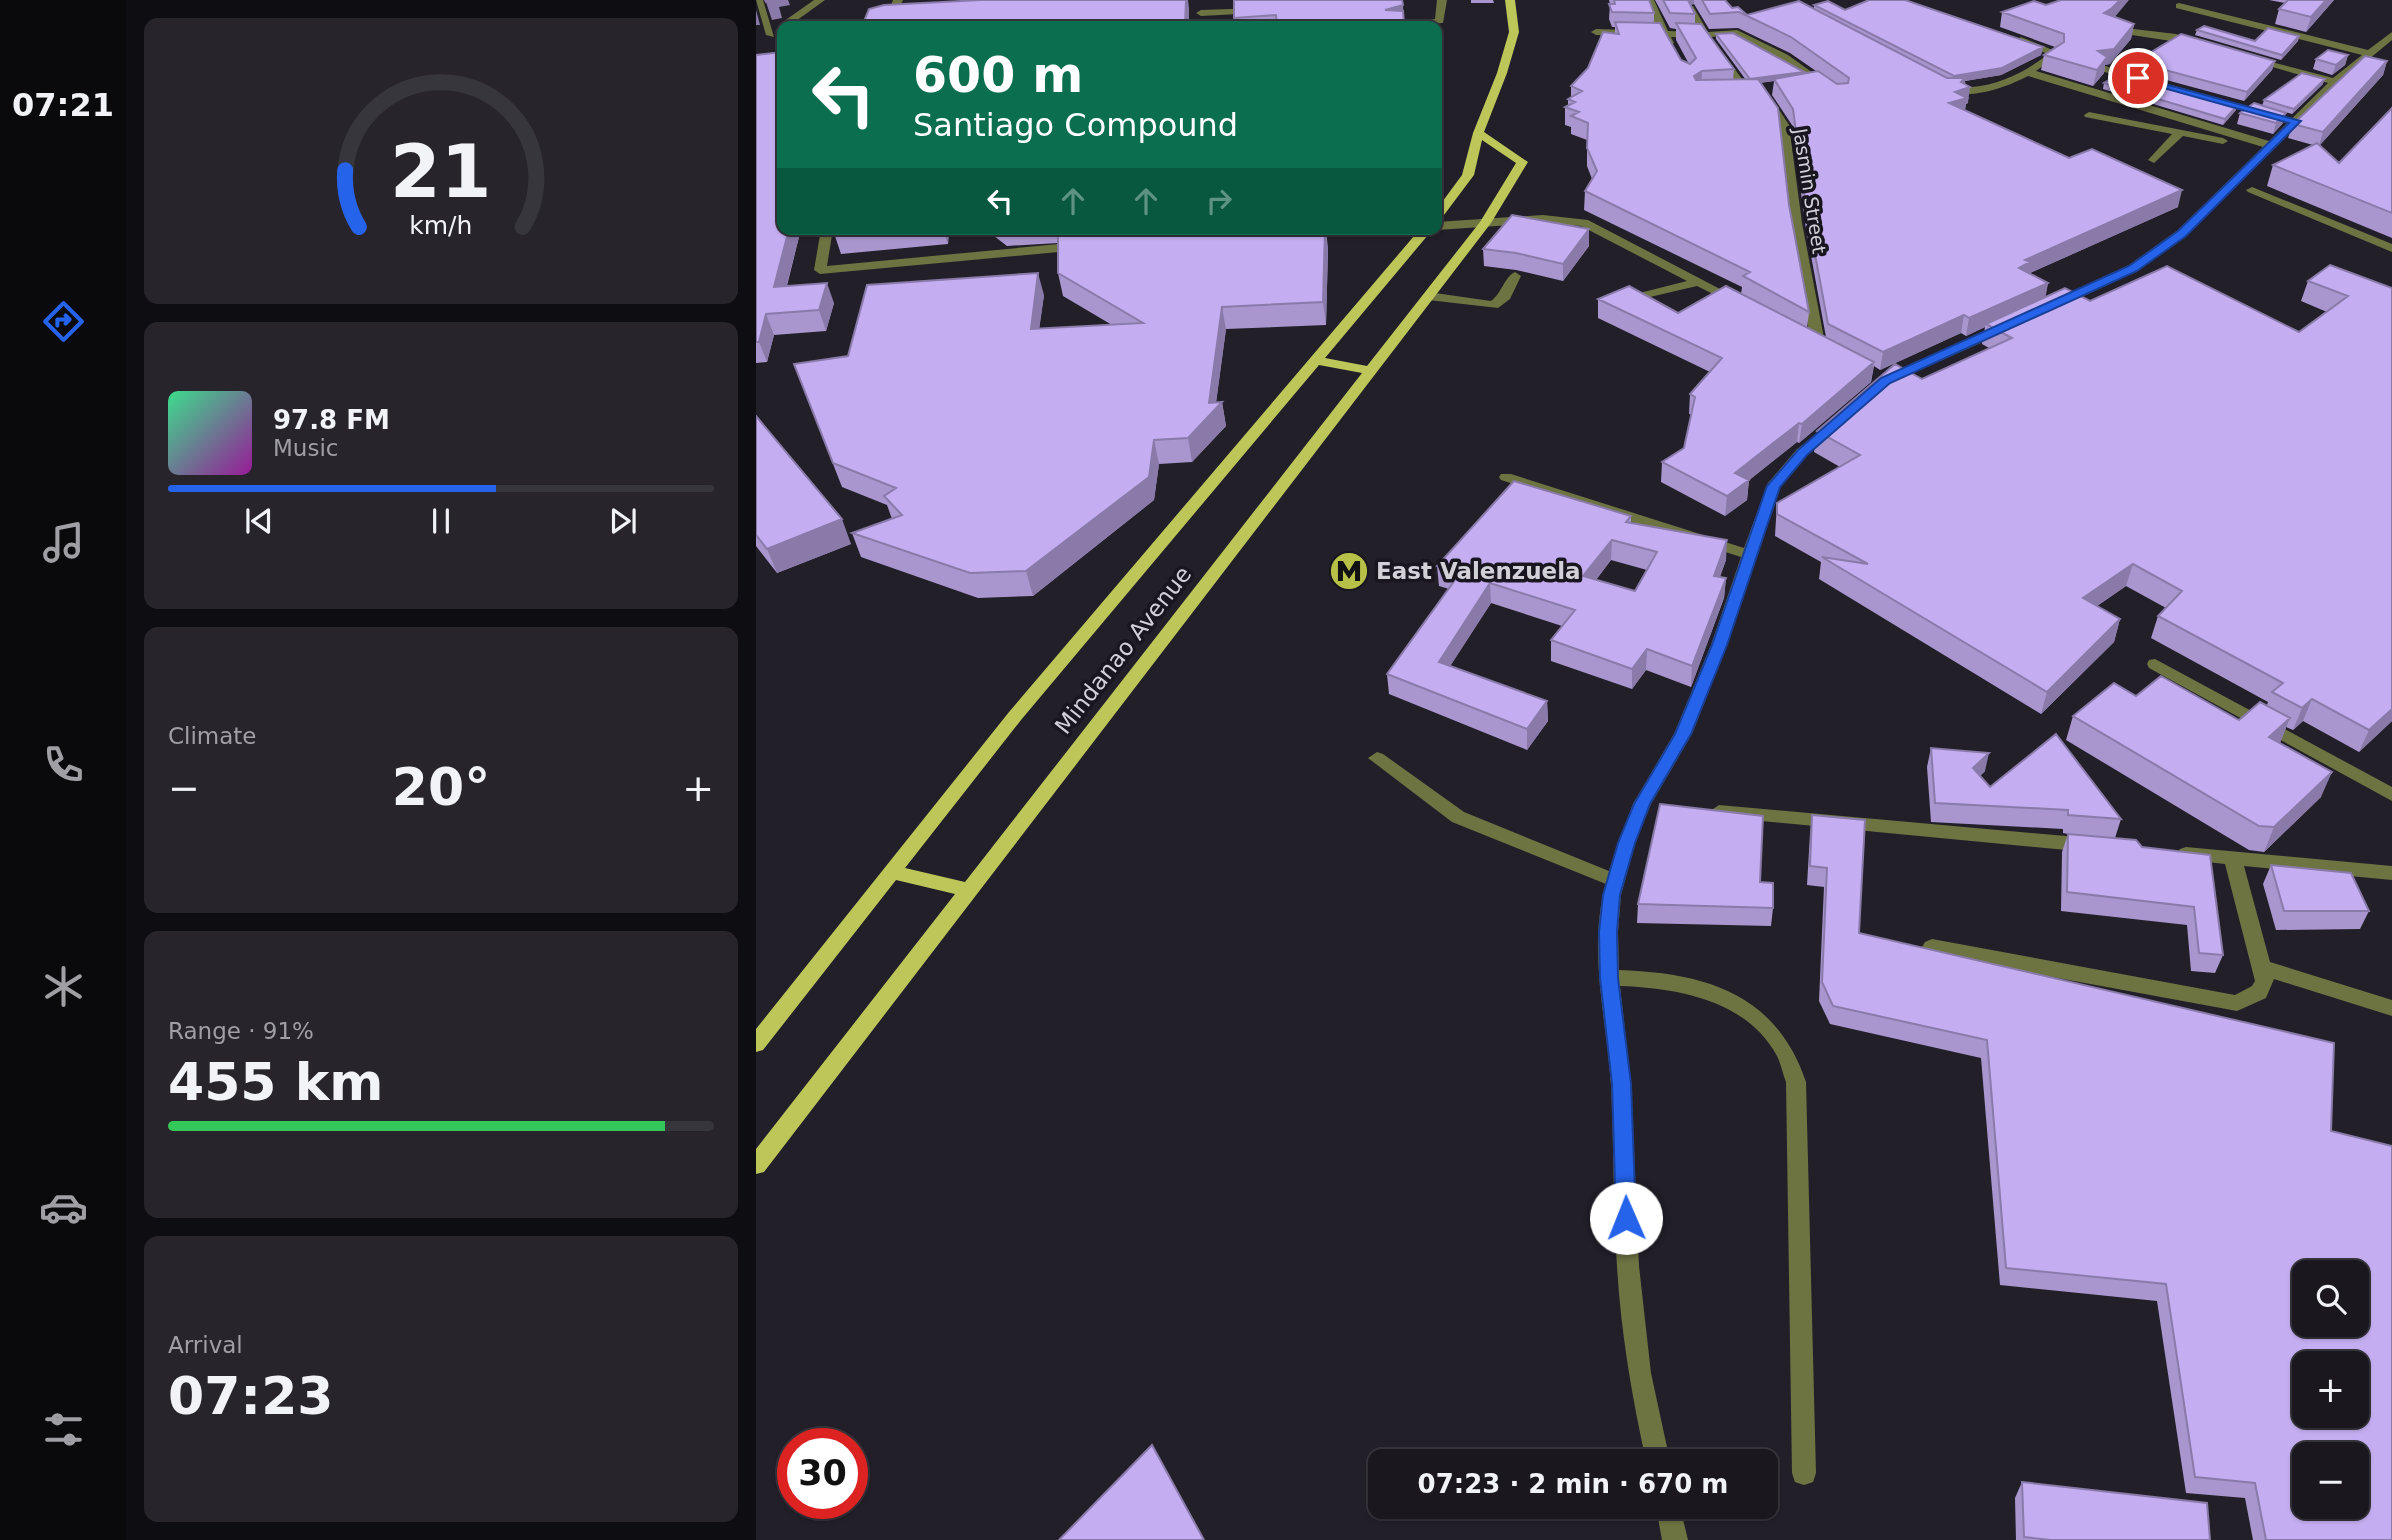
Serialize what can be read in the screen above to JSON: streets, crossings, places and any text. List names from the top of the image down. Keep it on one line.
{"streets":{"main road":["Mindanao Avenue"],"street":["Jasmin Street"]},"places":{"metro station":["East Valenzuela"]},"page":{"tabs":"07:21","turn":["600 m","Santiago Compound"],"song":["97.8 FM","Music"],"tile":["Climate",["Range · 91%","455 km"],["Arrival","07:23"]],"heat":["−","20°","+"],"map_buttons":["+","−"],"limit":"30","trip":"07:23 · 2 min · 670 m","gauge":["21","km/h"]}}
